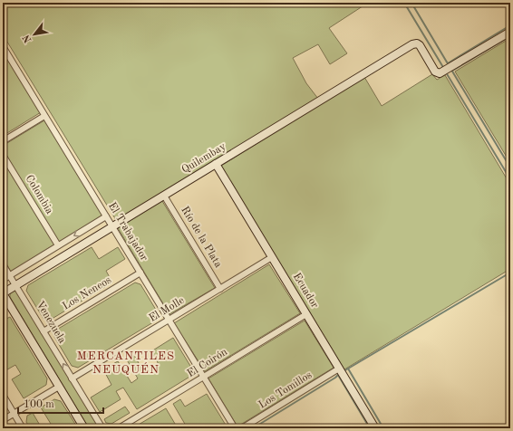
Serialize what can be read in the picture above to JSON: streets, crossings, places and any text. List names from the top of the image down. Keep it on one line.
{"streets":{"street":["Quilembay","Colombia","El Trabajador","Río de la Plata","Ecuador","Los Neneos","El Molle","Venezuela","El Coirón","Los Tomillos"]},"crossings":[["Quilembay","El Trabajador"],["Quilembay","Río de la Plata"],["Quilembay","Ecuador"],["Quilembay","Venezuela"],["El Trabajador","Los Neneos"],["El Trabajador","El Molle"],["El Trabajador","El Coirón"],["Río de la Plata","El Molle"],["Ecuador","El Molle"],["Ecuador","El Coirón"],["Ecuador","Los Tomillos"],["Los Neneos","Venezuela"],["El Molle","Venezuela"]],"districts":["MERCANTILES NEUQUÉN"],"scale_bar":"100 m","north":"bottom left"}
